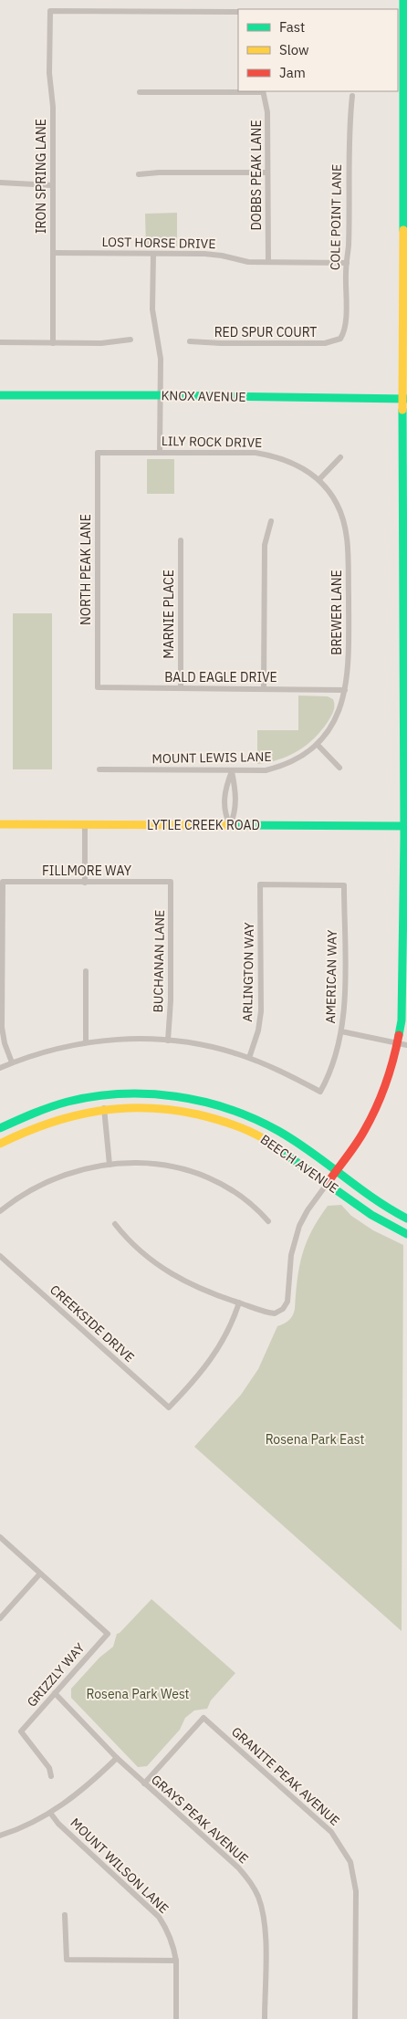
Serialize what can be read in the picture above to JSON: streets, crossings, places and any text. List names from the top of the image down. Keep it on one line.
{"streets":{"street":["DOBBS PEAK LANE","IRON SPRING LANE","COLE POINT LANE","LOST HORSE DRIVE","RED SPUR COURT","KNOX AVENUE","LILY ROCK DRIVE","NORTH PEAK LANE","BREWER LANE","MARNIE PLACE","BALD EAGLE DRIVE","MOUNT LEWIS LANE","LYTLE CREEK ROAD","FILLMORE WAY","BUCHANAN LANE","ARLINGTON WAY","AMERICAN WAY","BEECH AVENUE","CREEKSIDE DRIVE","GRIZZLY WAY","GRANITE PEAK AVENUE","GRAYS PEAK AVENUE","MOUNT WILSON LANE"]},"crossings":[["DOBBS PEAK LANE","LOST HORSE DRIVE"],["IRON SPRING LANE","LOST HORSE DRIVE"],["COLE POINT LANE","LOST HORSE DRIVE"],["COLE POINT LANE","RED SPUR COURT"],["LILY ROCK DRIVE","NORTH PEAK LANE"],["LILY ROCK DRIVE","BREWER LANE"],["NORTH PEAK LANE","BALD EAGLE DRIVE"],["BREWER LANE","BALD EAGLE DRIVE"],["BREWER LANE","MOUNT LEWIS LANE"],["MARNIE PLACE","BALD EAGLE DRIVE"],["FILLMORE WAY","BUCHANAN LANE"],["ARLINGTON WAY","AMERICAN WAY"],["GRIZZLY WAY","GRAYS PEAK AVENUE"],["GRANITE PEAK AVENUE","GRAYS PEAK AVENUE"]],"parks":["Rosena Park East","Rosena Park West"],"legend":["Fast","Slow","Jam"]}
